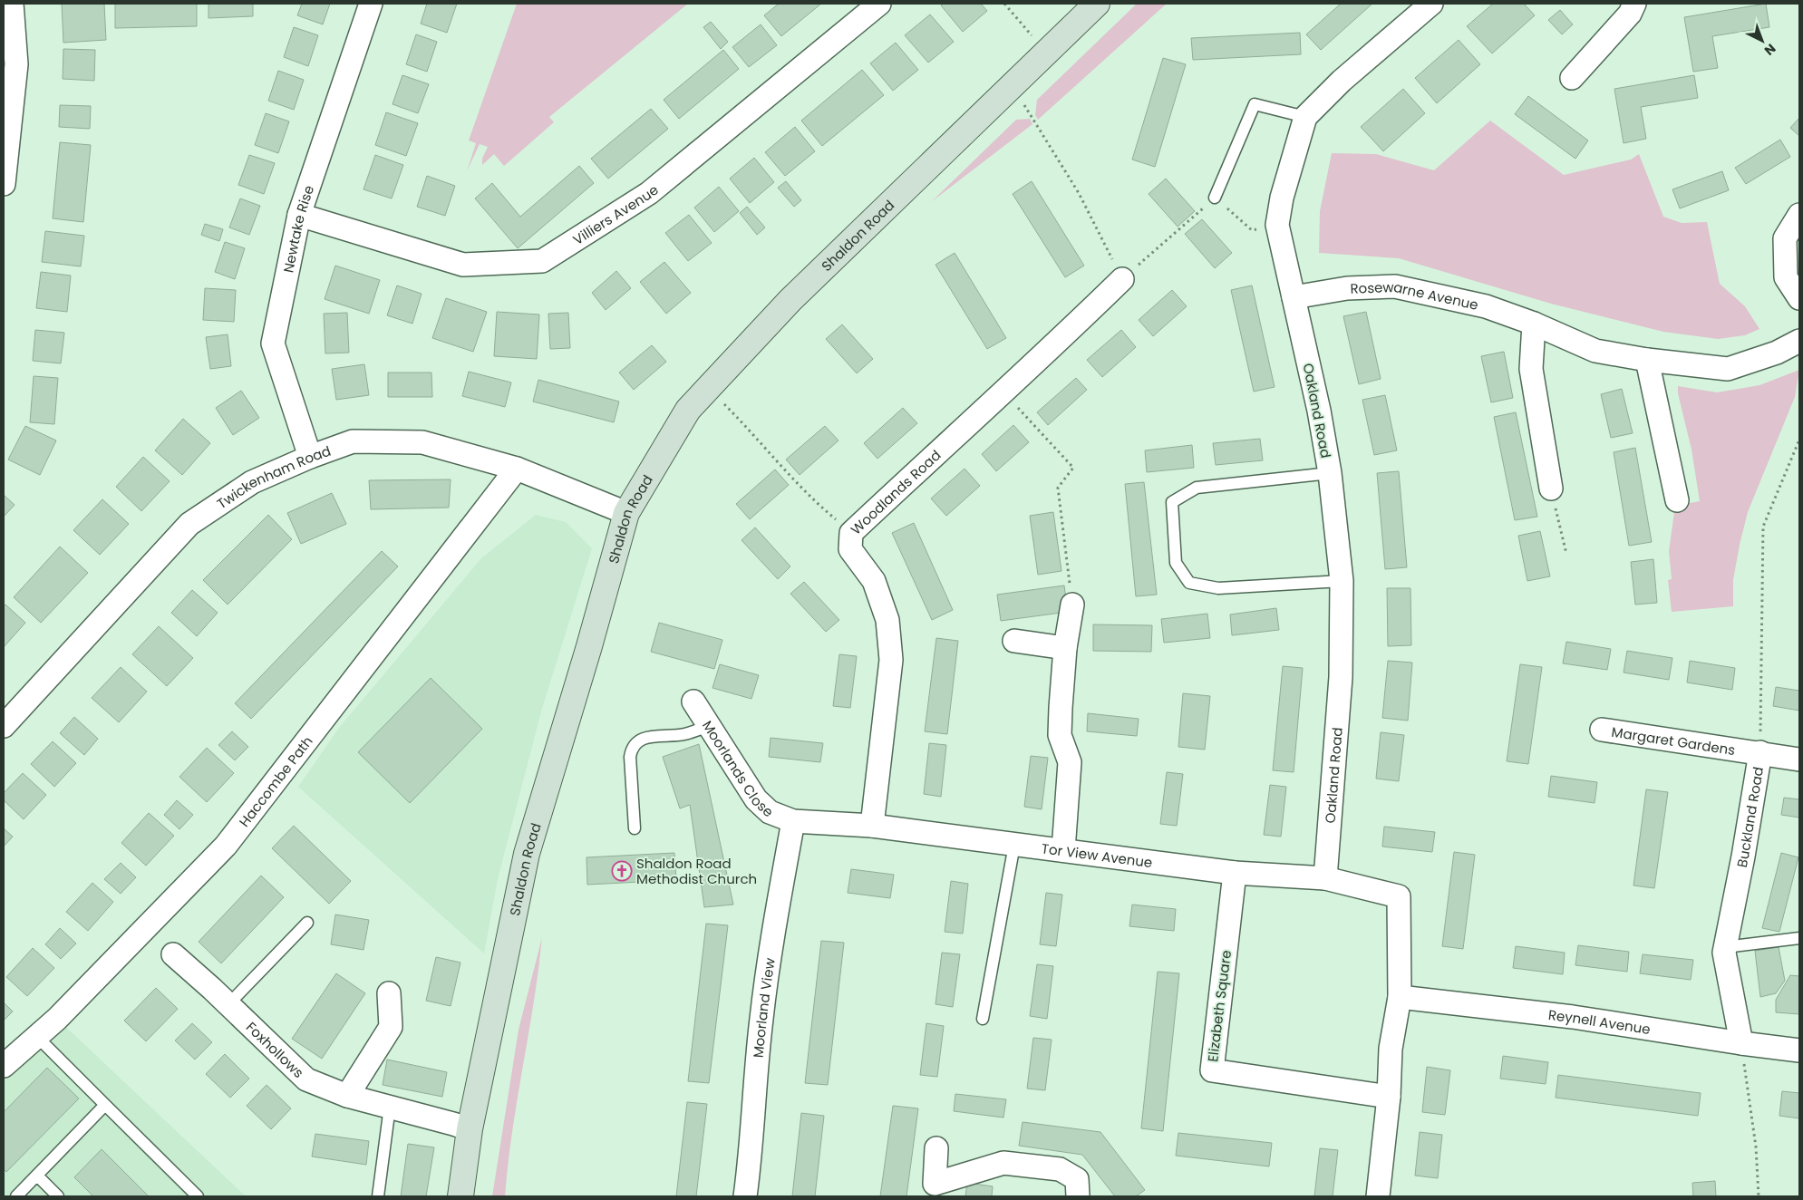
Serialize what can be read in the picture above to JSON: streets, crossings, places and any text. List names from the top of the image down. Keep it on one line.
{"streets":{"street":["Villiers Avenue","Newtake Rise","Shaldon Road","Rosewarne Avenue","Oakland Road","Twickenham Road","Woodlands Road","Margaret Gardens","Moorlands Close","Haccombe Path","Buckland Road","Tor View Avenue","Elizabeth Square","Moorland View","Reynell Avenue","Foxhollows"]},"crossings":[["Villiers Avenue","Newtake Rise"],["Newtake Rise","Twickenham Road"],["Shaldon Road","Twickenham Road"],["Shaldon Road","Foxhollows"],["Rosewarne Avenue","Oakland Road"],["Oakland Road","Tor View Avenue"],["Twickenham Road","Haccombe Path"],["Woodlands Road","Tor View Avenue"],["Margaret Gardens","Buckland Road"],["Moorlands Close","Tor View Avenue"],["Moorlands Close","Moorland View"],["Buckland Road","Reynell Avenue"],["Tor View Avenue","Elizabeth Square"],["Tor View Avenue","Moorland View"],["Tor View Avenue","Reynell Avenue"]],"places":{"church":["Shaldon Road Methodist Church"]},"north":"bottom right"}
